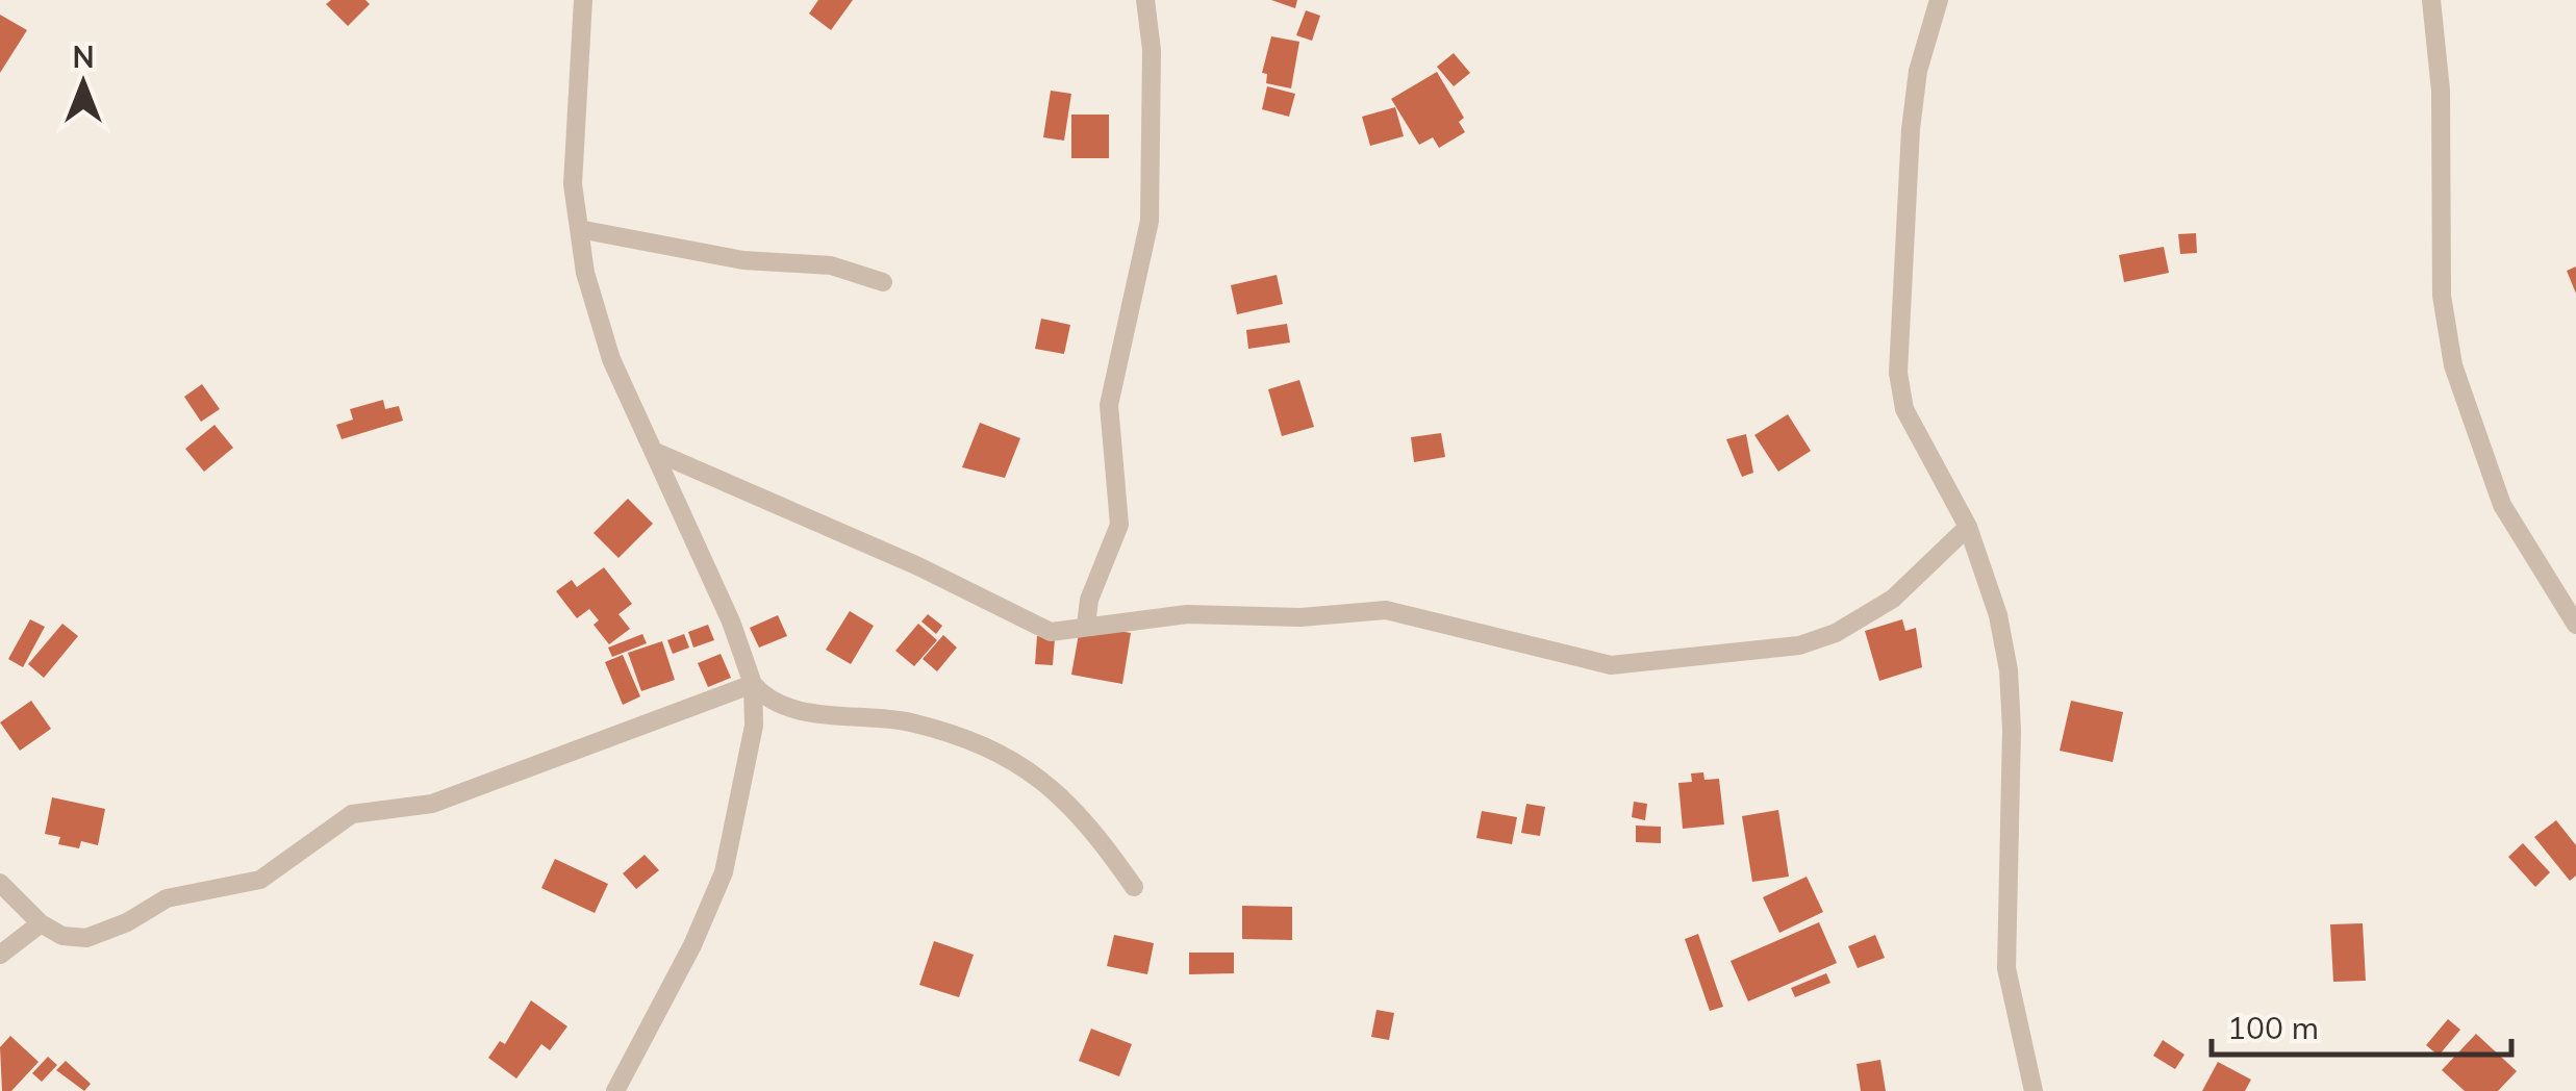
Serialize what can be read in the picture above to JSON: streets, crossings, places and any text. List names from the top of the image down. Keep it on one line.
{"scale_bar":"100 m","north":"top"}
